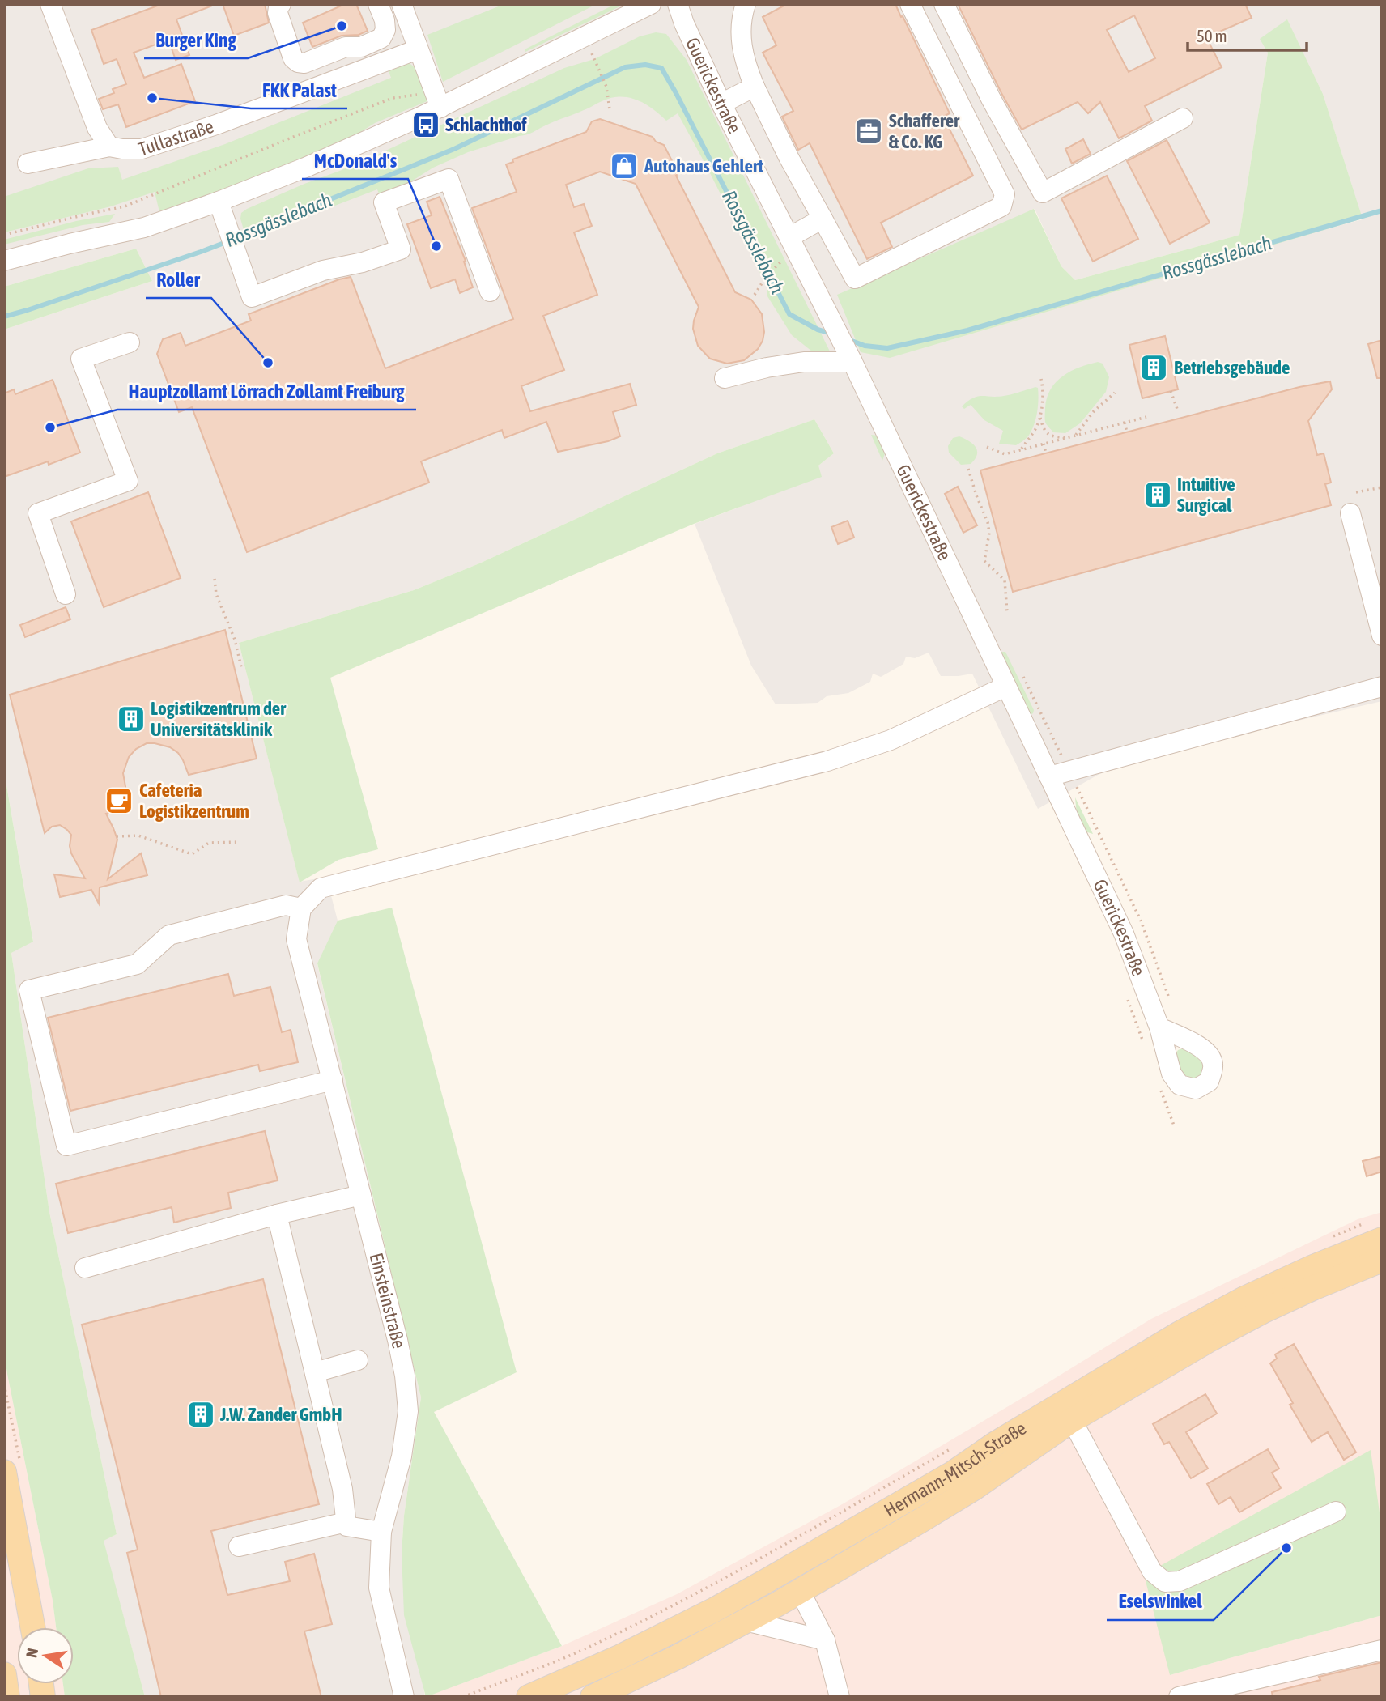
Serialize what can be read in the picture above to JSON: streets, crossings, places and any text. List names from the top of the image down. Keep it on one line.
{"streets":{"main road":["Hermann-Mitsch-Straße"],"street":["Guerickestraße","Tullastraße","Einsteinstraße"]},"water":["Rossgässlebach"],"places":{"other":["Burger King","FKK Palast","McDonald's","Roller","Hauptzollamt Lörrach Zollamt Freiburg","Eselswinkel"],"bus stop":["Schlachthof"],"office":["Schafferer & Co. KG"],"shop":["Autohaus Gehlert"],"building":["Betriebsgebäude","Intuitive Surgical","Logistikzentrum der Universitätsklinik","J.W. Zander GmbH"],"cafe":["Cafeteria Logistikzentrum"]},"scale_bar":"50 m","north":"left"}
